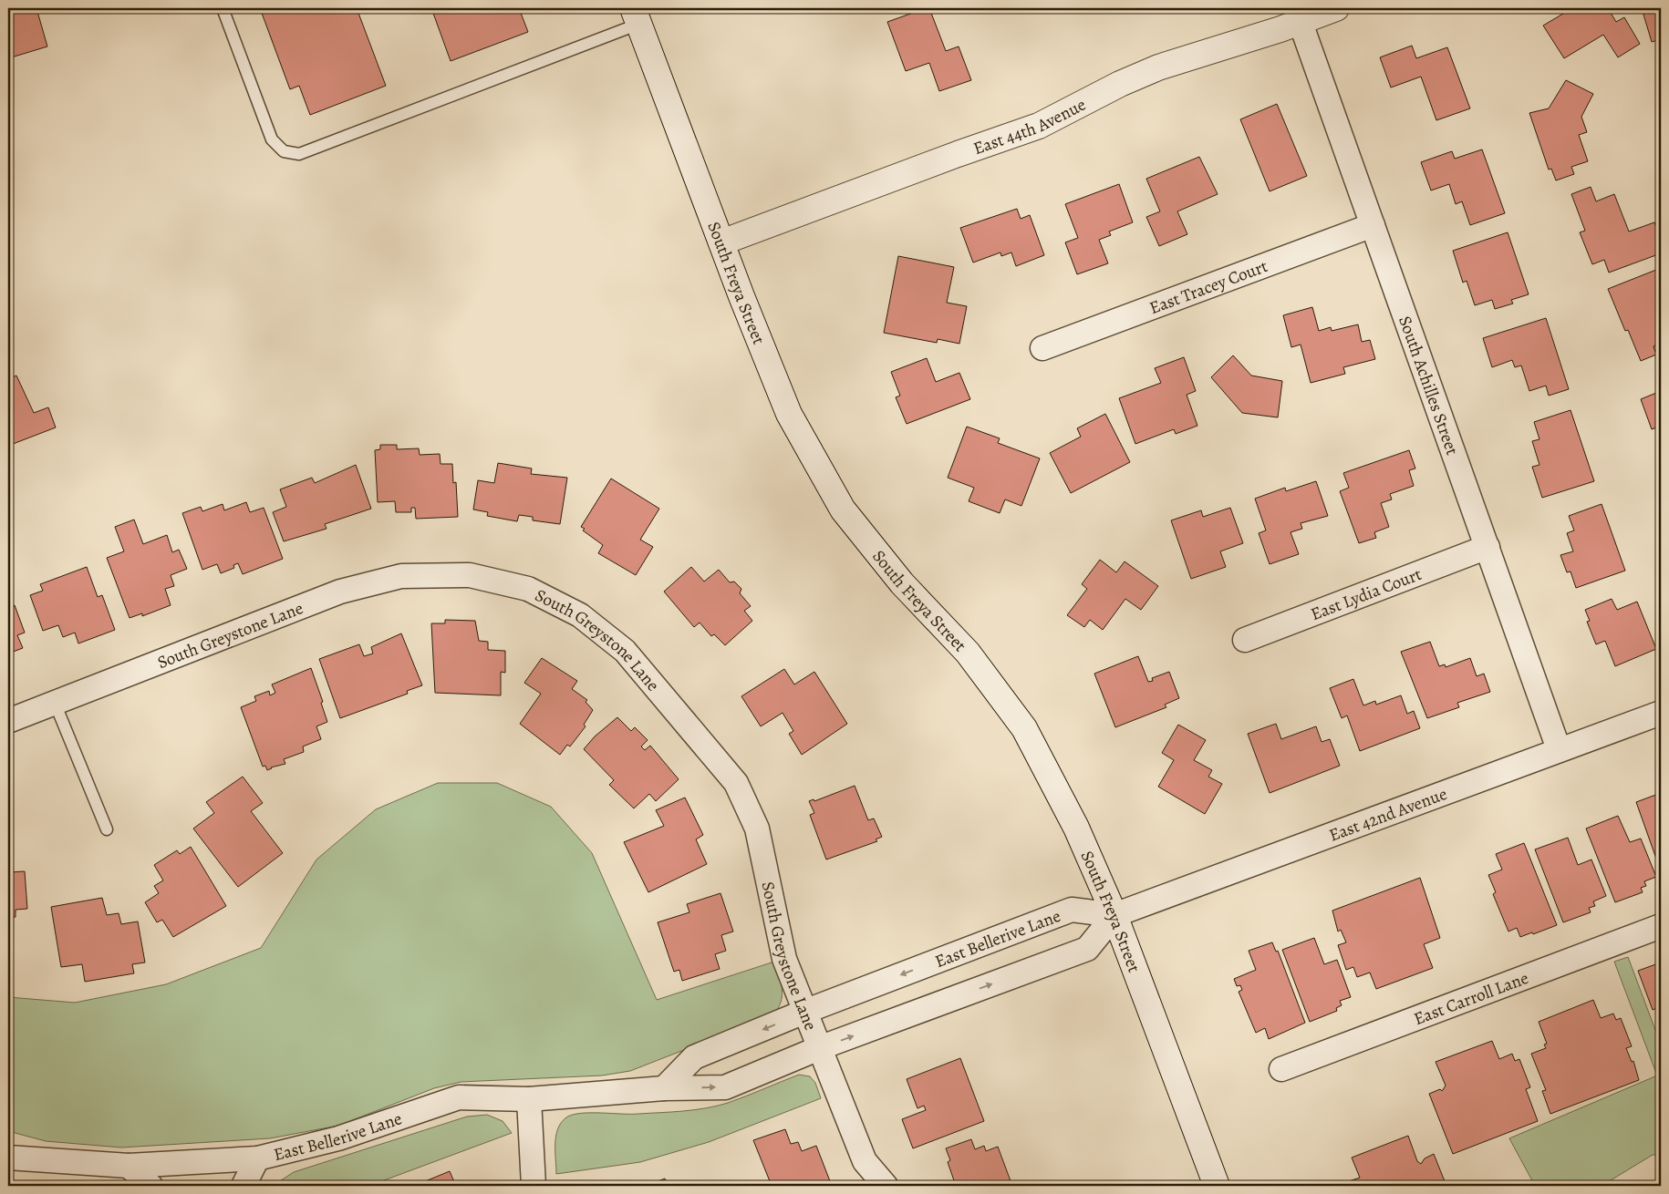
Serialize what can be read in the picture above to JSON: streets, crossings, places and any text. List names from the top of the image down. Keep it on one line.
{"streets":{"main road":["East 44th Avenue","South Freya Street"],"street":["East Tracey Court","South Achilles Street","East Lydia Court","South Greystone Lane","East 42nd Avenue","East Bellerive Lane","East Carroll Lane"]},"crossings":[["East 44th Avenue","South Freya Street"],["East 44th Avenue","South Achilles Street"],["South Freya Street","East 42nd Avenue"],["South Freya Street","East Bellerive Lane"],["East Tracey Court","South Achilles Street"],["South Achilles Street","East Lydia Court"],["South Achilles Street","East 42nd Avenue"],["South Greystone Lane","East Bellerive Lane"],["East 42nd Avenue","East Bellerive Lane"]]}
